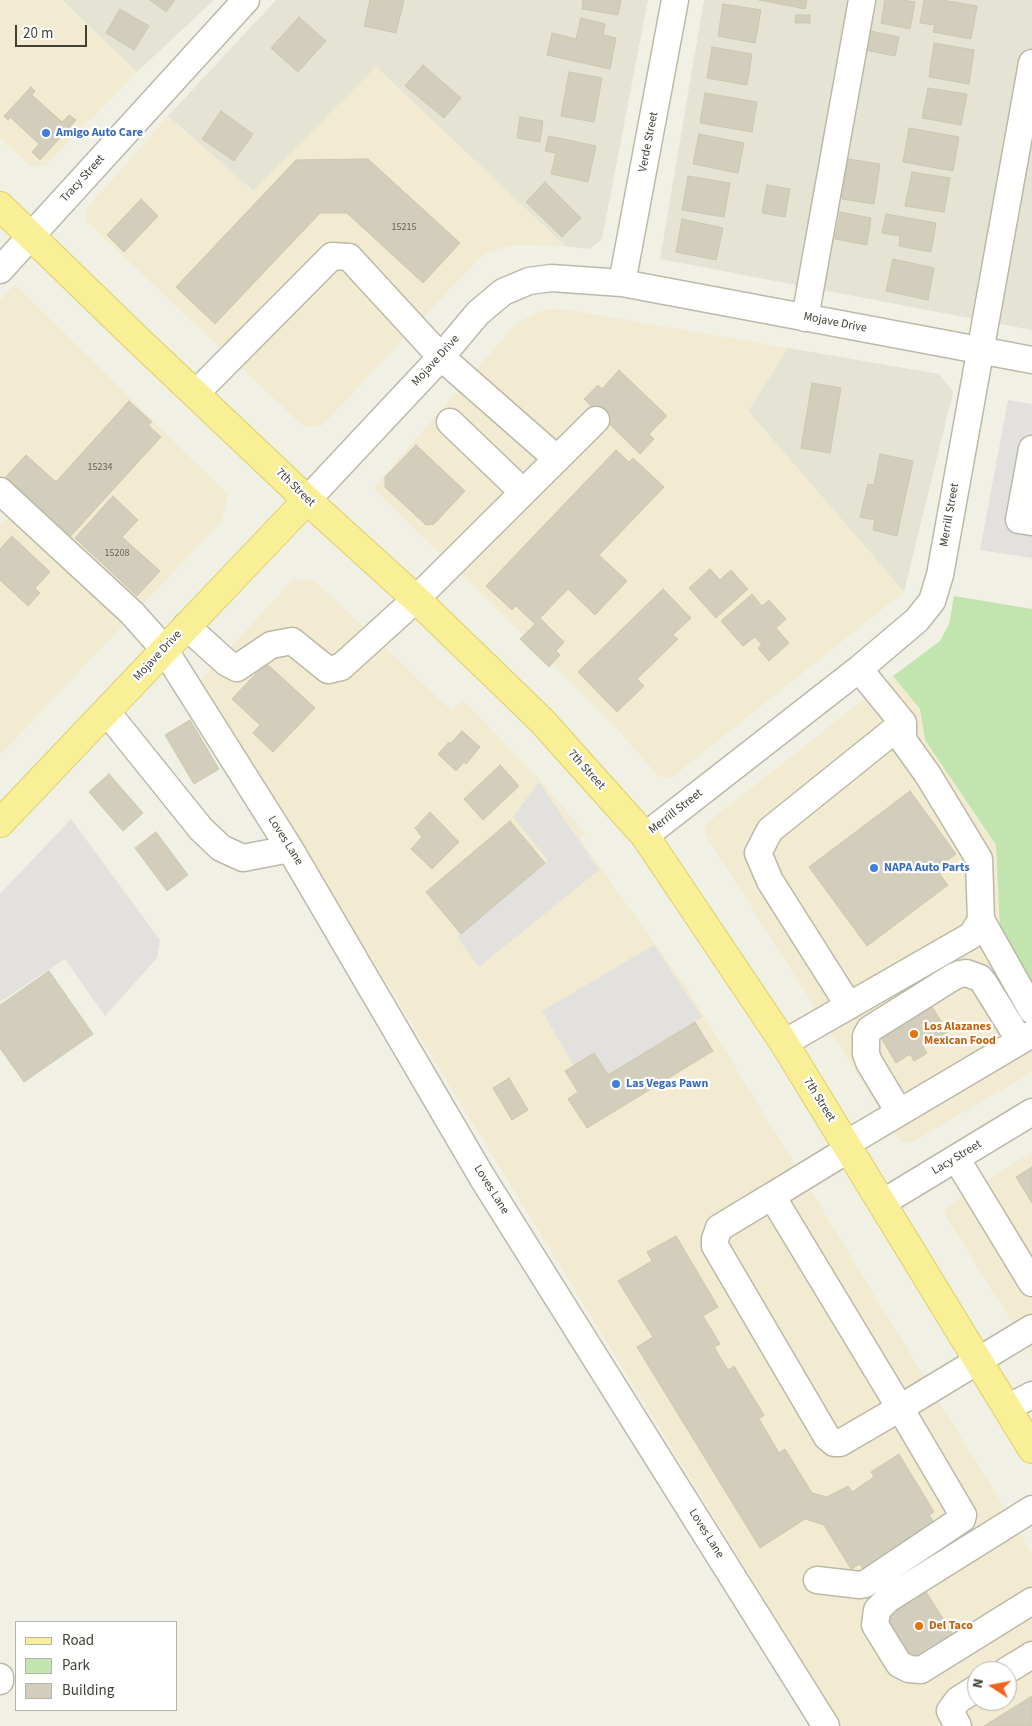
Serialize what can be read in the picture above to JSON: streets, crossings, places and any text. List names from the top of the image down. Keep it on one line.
{"streets":{"main road":["Mojave Drive","7th Street"],"street":["Verde Street","Tracy Street","Merrill Street","Loves Lane","Lacy Street"]},"crossings":[["Verde Street","Mojave Drive"],["Tracy Street","7th Street"],["Mojave Drive","7th Street"],["Mojave Drive","Merrill Street"],["Mojave Drive","Loves Lane"],["7th Street","Merrill Street"],["7th Street","Lacy Street"]],"places":["Amigo Auto Care","NAPA Auto Parts","Los Alazanes Mexican Food","Las Vegas Pawn","Del Taco"],"house_numbers":["15215","15234","15208"],"legend":["Road","Park","Building"],"scale_bar":"20 m","north":"left"}
